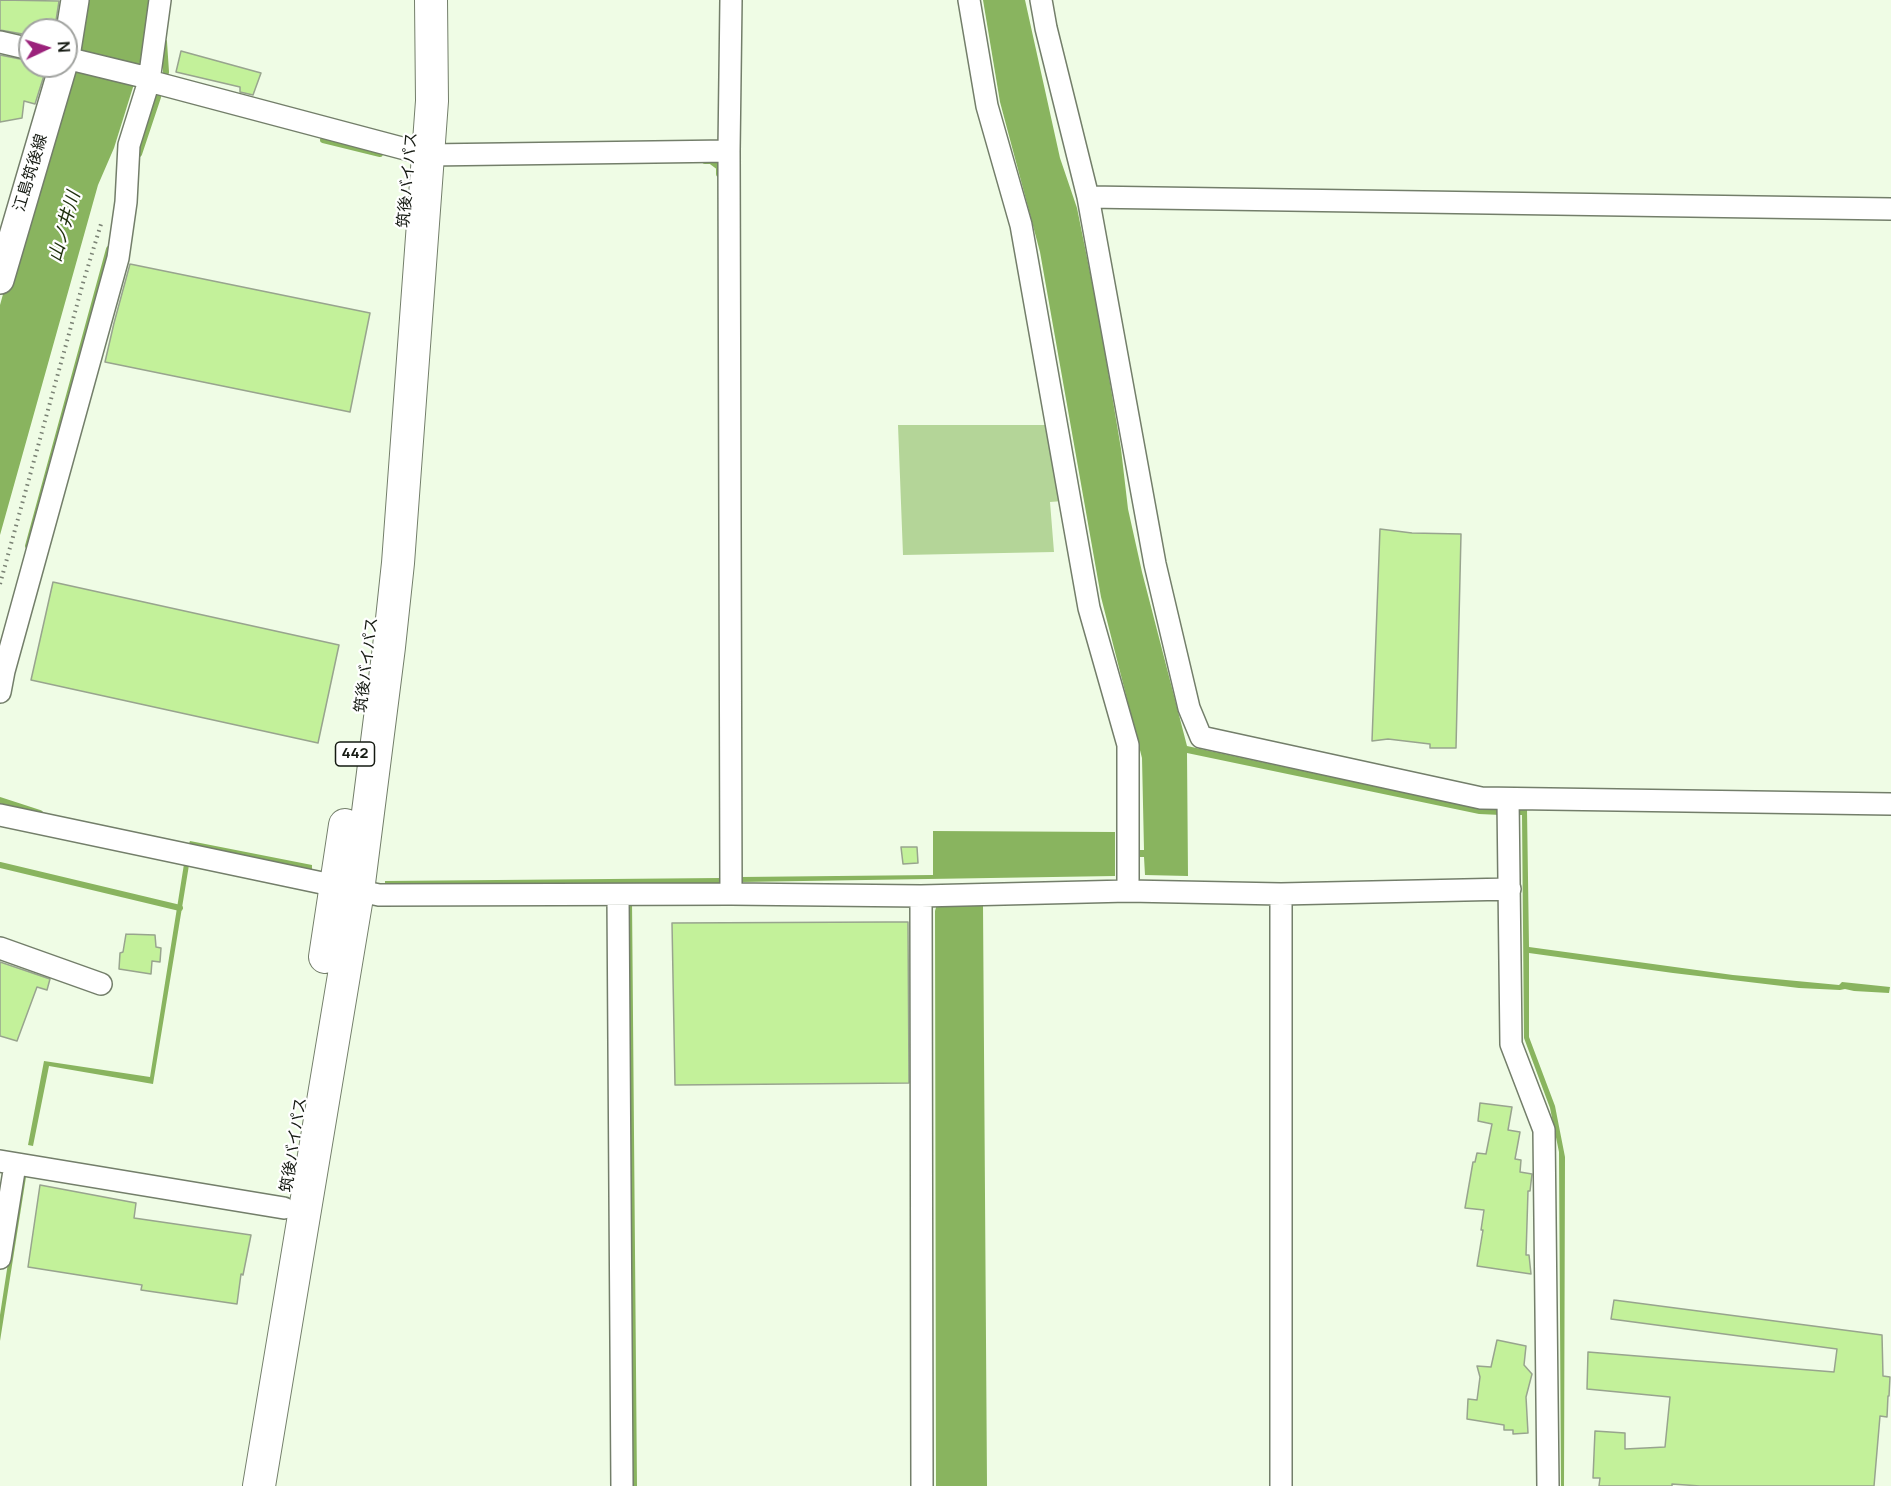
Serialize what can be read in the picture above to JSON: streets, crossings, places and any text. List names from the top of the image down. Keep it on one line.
{"streets":{"highway":["筑後バイパス","442"],"main road":["江島筑後線"]},"water":["山ノ井川"],"north":"right"}
